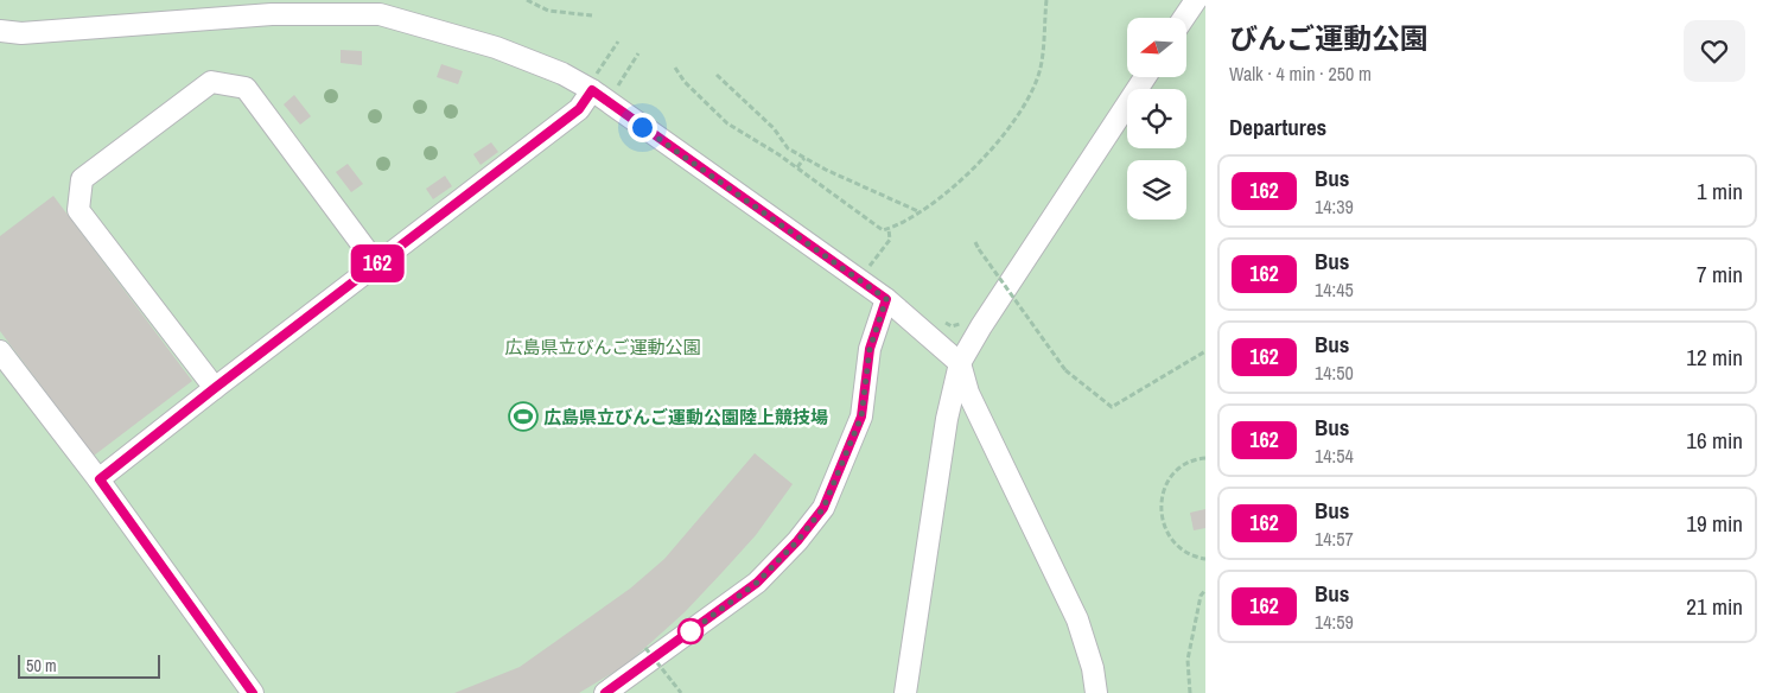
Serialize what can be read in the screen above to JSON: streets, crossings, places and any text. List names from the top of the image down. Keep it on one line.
{"parks":["広島県立びんご運動公園"],"places":{"sports":["広島県立びんご運動公園陸上競技場"]},"lines":["bus line 162"],"scale_bar":"50 m","north":"left","page":{"on_map":"162","heading":[["びんご運動公園","Walk · 4 min · 250 m"],"Departures"],"list":[{"mark":"162","name":"Bus","note":"14:39","value":"1 min"},{"mark":"162","name":"Bus","note":"14:45","value":"7 min"},{"mark":"162","name":"Bus","note":"14:50","value":"12 min"},{"mark":"162","name":"Bus","note":"14:54","value":"16 min"},{"mark":"162","name":"Bus","note":"14:57","value":"19 min"},{"mark":"162","name":"Bus","note":"14:59","value":"21 min"}],"scale":"50 m"}}
